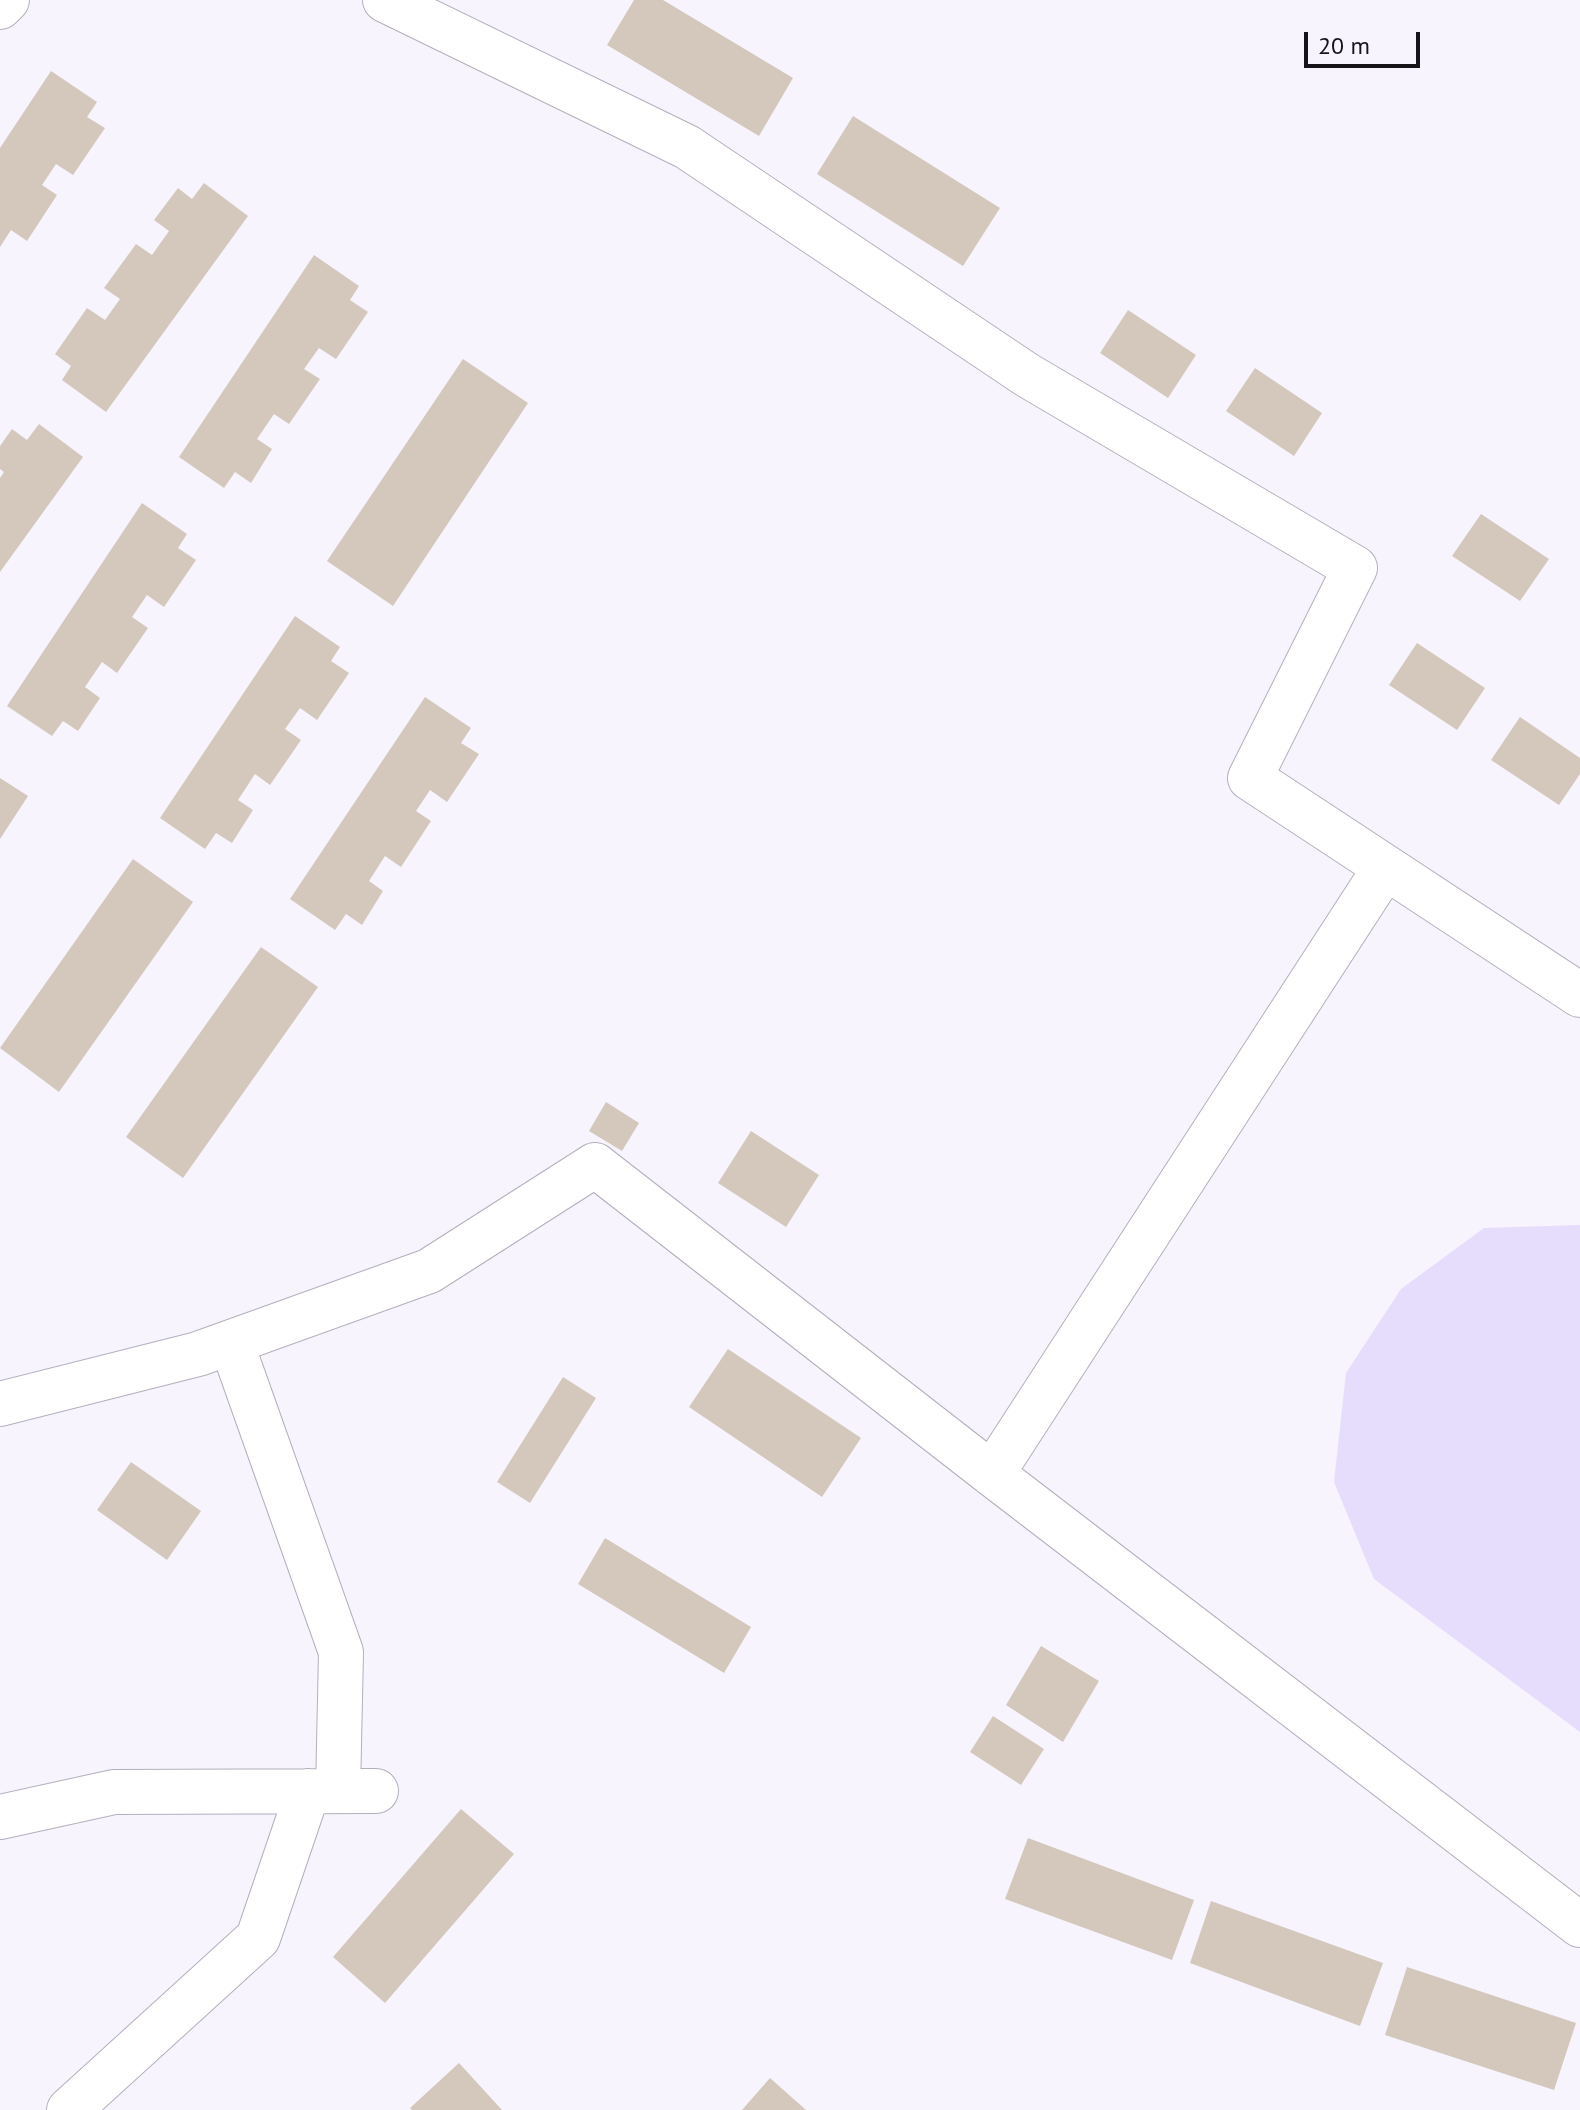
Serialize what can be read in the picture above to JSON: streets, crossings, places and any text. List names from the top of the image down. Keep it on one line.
{"scale_bar":"20 m"}
